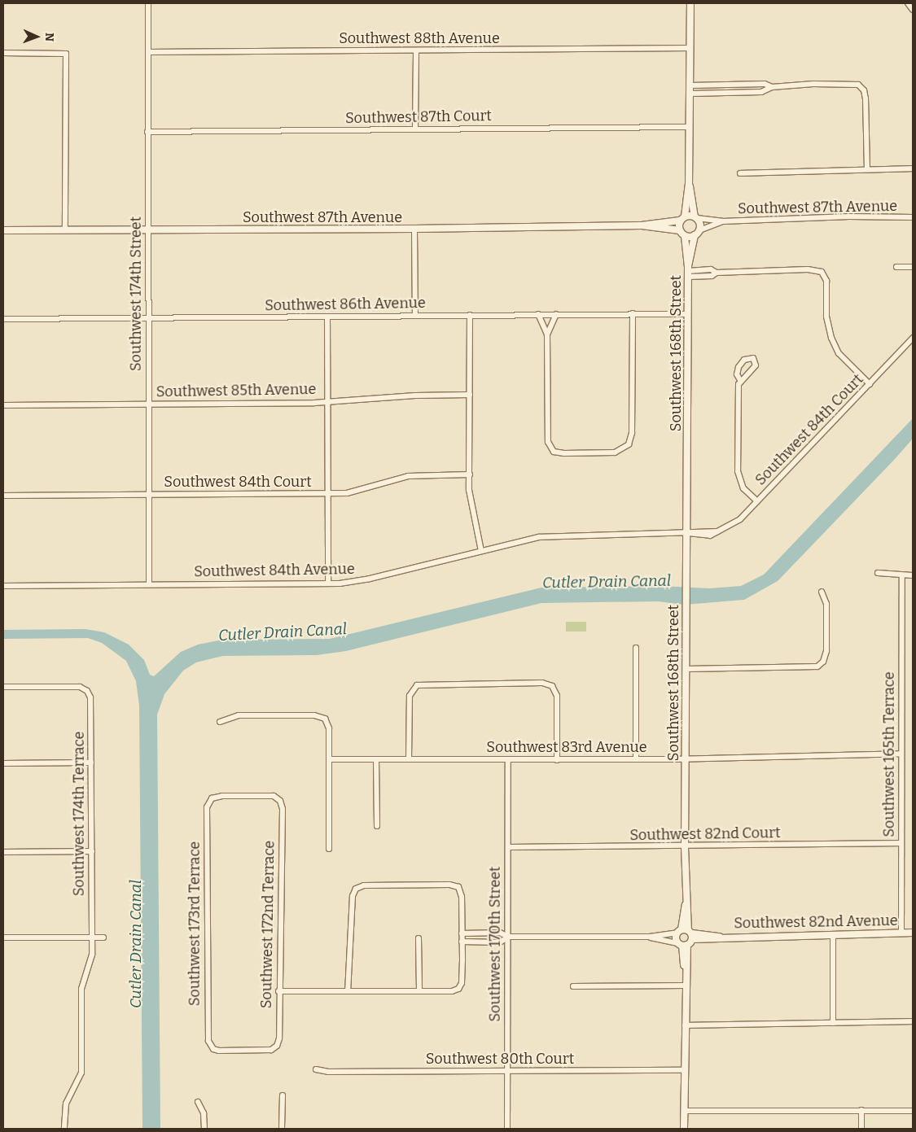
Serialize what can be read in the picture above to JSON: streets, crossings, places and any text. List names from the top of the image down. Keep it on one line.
{"streets":{"street":["Southwest 88th Avenue","Southwest 87th Court","Southwest 87th Avenue","Southwest 174th Street","Southwest 86th Avenue","Southwest 168th Street","Southwest 85th Avenue","Southwest 84th Court","Southwest 84th Avenue","Southwest 83rd Avenue","Southwest 165th Terrace","Southwest 174th Terrace","Southwest 82nd Court","Southwest 82nd Avenue","Southwest 173rd Terrace","Southwest 172nd Terrace","Southwest 170th Street","Southwest 80th Court"]},"crossings":[["Southwest 88th Avenue","Southwest 174th Street"],["Southwest 87th Court","Southwest 174th Street"],["Southwest 87th Avenue","Southwest 174th Street"],["Southwest 87th Avenue","Southwest 168th Street"],["Southwest 174th Street","Southwest 86th Avenue"],["Southwest 174th Street","Southwest 85th Avenue"],["Southwest 174th Street","Southwest 84th Court"],["Southwest 174th Street","Southwest 84th Avenue"],["Southwest 86th Avenue","Southwest 168th Street"],["Southwest 168th Street","Southwest 84th Court"],["Southwest 168th Street","Southwest 84th Avenue"],["Southwest 168th Street","Southwest 83rd Avenue"],["Southwest 168th Street","Southwest 82nd Court"],["Southwest 168th Street","Southwest 82nd Avenue"],["Southwest 84th Court","Southwest 84th Avenue"],["Southwest 83rd Avenue","Southwest 165th Terrace"],["Southwest 83rd Avenue","Southwest 170th Street"],["Southwest 165th Terrace","Southwest 82nd Court"],["Southwest 165th Terrace","Southwest 82nd Avenue"],["Southwest 82nd Court","Southwest 170th Street"],["Southwest 82nd Avenue","Southwest 170th Street"],["Southwest 173rd Terrace","Southwest 172nd Terrace"],["Southwest 170th Street","Southwest 80th Court"]],"water":["Cutler Drain Canal"],"north":"right"}
